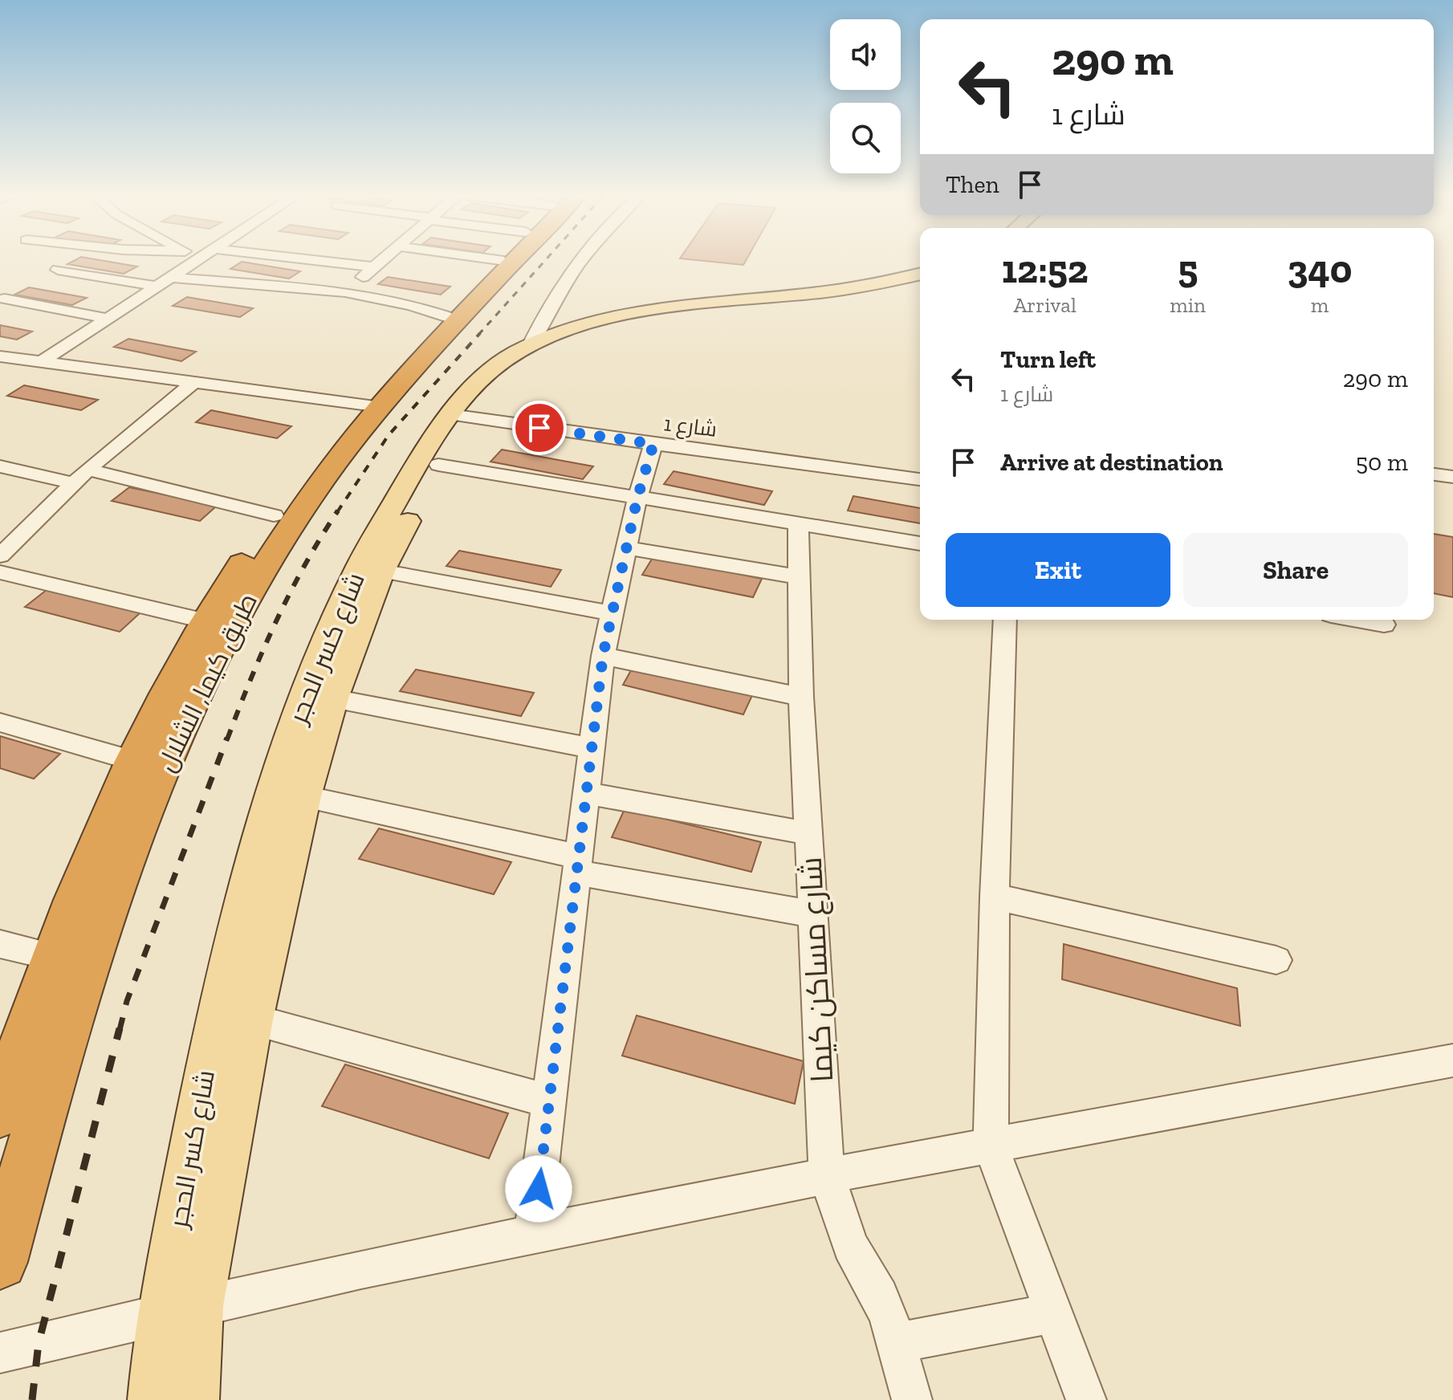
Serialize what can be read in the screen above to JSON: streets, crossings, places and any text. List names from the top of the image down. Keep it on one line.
{"streets":{"highway":["طريق كيما, الشلال"],"main road":["شارع كسر الحجر"],"street":["شارع 1","شارع مساكن كيما"]},"crossings":[["شارع 1","شارع كسر الحجر"]],"page":{"turn":["290 m","شارع 1"],"then":"Then","eta":["12:52","Arrival","5","min","340","m"],"list":[{"name":"Turn left","note":"شارع 1","value":"290 m"},{"name":"Arrive at destination","value":"50 m"}],"buttons":["Exit","Share"]}}
